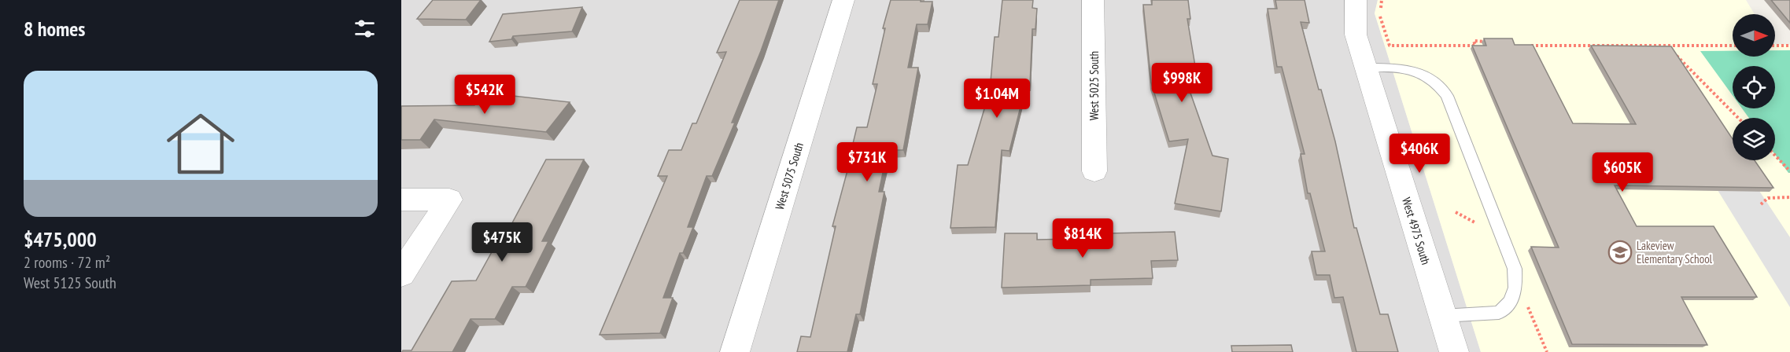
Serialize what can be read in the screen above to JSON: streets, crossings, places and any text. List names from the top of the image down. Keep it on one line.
{"streets":{"street":["West 5025 South","West 5075 South","West 4975 South"]},"places":{"school or university":["Lakeview Elementary School"]},"north":"right","page":{"heading":"8 homes","list":[{"name":"$475,000","note":"2 rooms · 72 m² · West 5125 South"}],"price":["$998K","$542K","$1.04M","$406K","$731K","$605K","$814K","$475K"]}}
